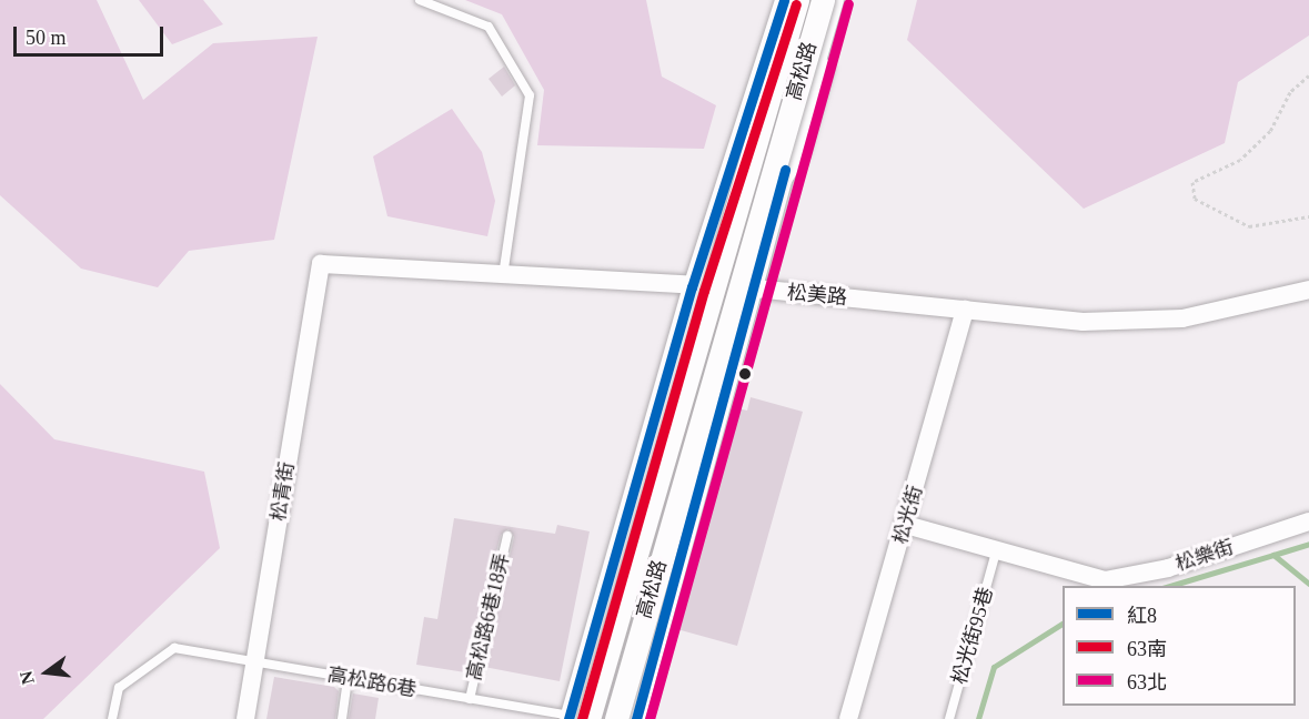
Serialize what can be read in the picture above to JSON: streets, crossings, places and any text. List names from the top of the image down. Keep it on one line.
{"streets":{"street":["高松路","松美路","松青街","松光街","松樂街"],"lane":["高松路6巷18弄","松光街95巷","高松路6巷"]},"crossings":[["高松路","松美路"],["高松路","高松路6巷"],["松美路","松青街"],["松美路","松光街"],["松青街","高松路6巷"],["松光街","松樂街"],["松樂街","松光街95巷"],["高松路6巷18弄","高松路6巷"]],"lines":["transit line 紅8","transit line 63北","transit line 63南"],"legend":["紅8","63南","63北"],"scale_bar":"50 m","north":"left"}
